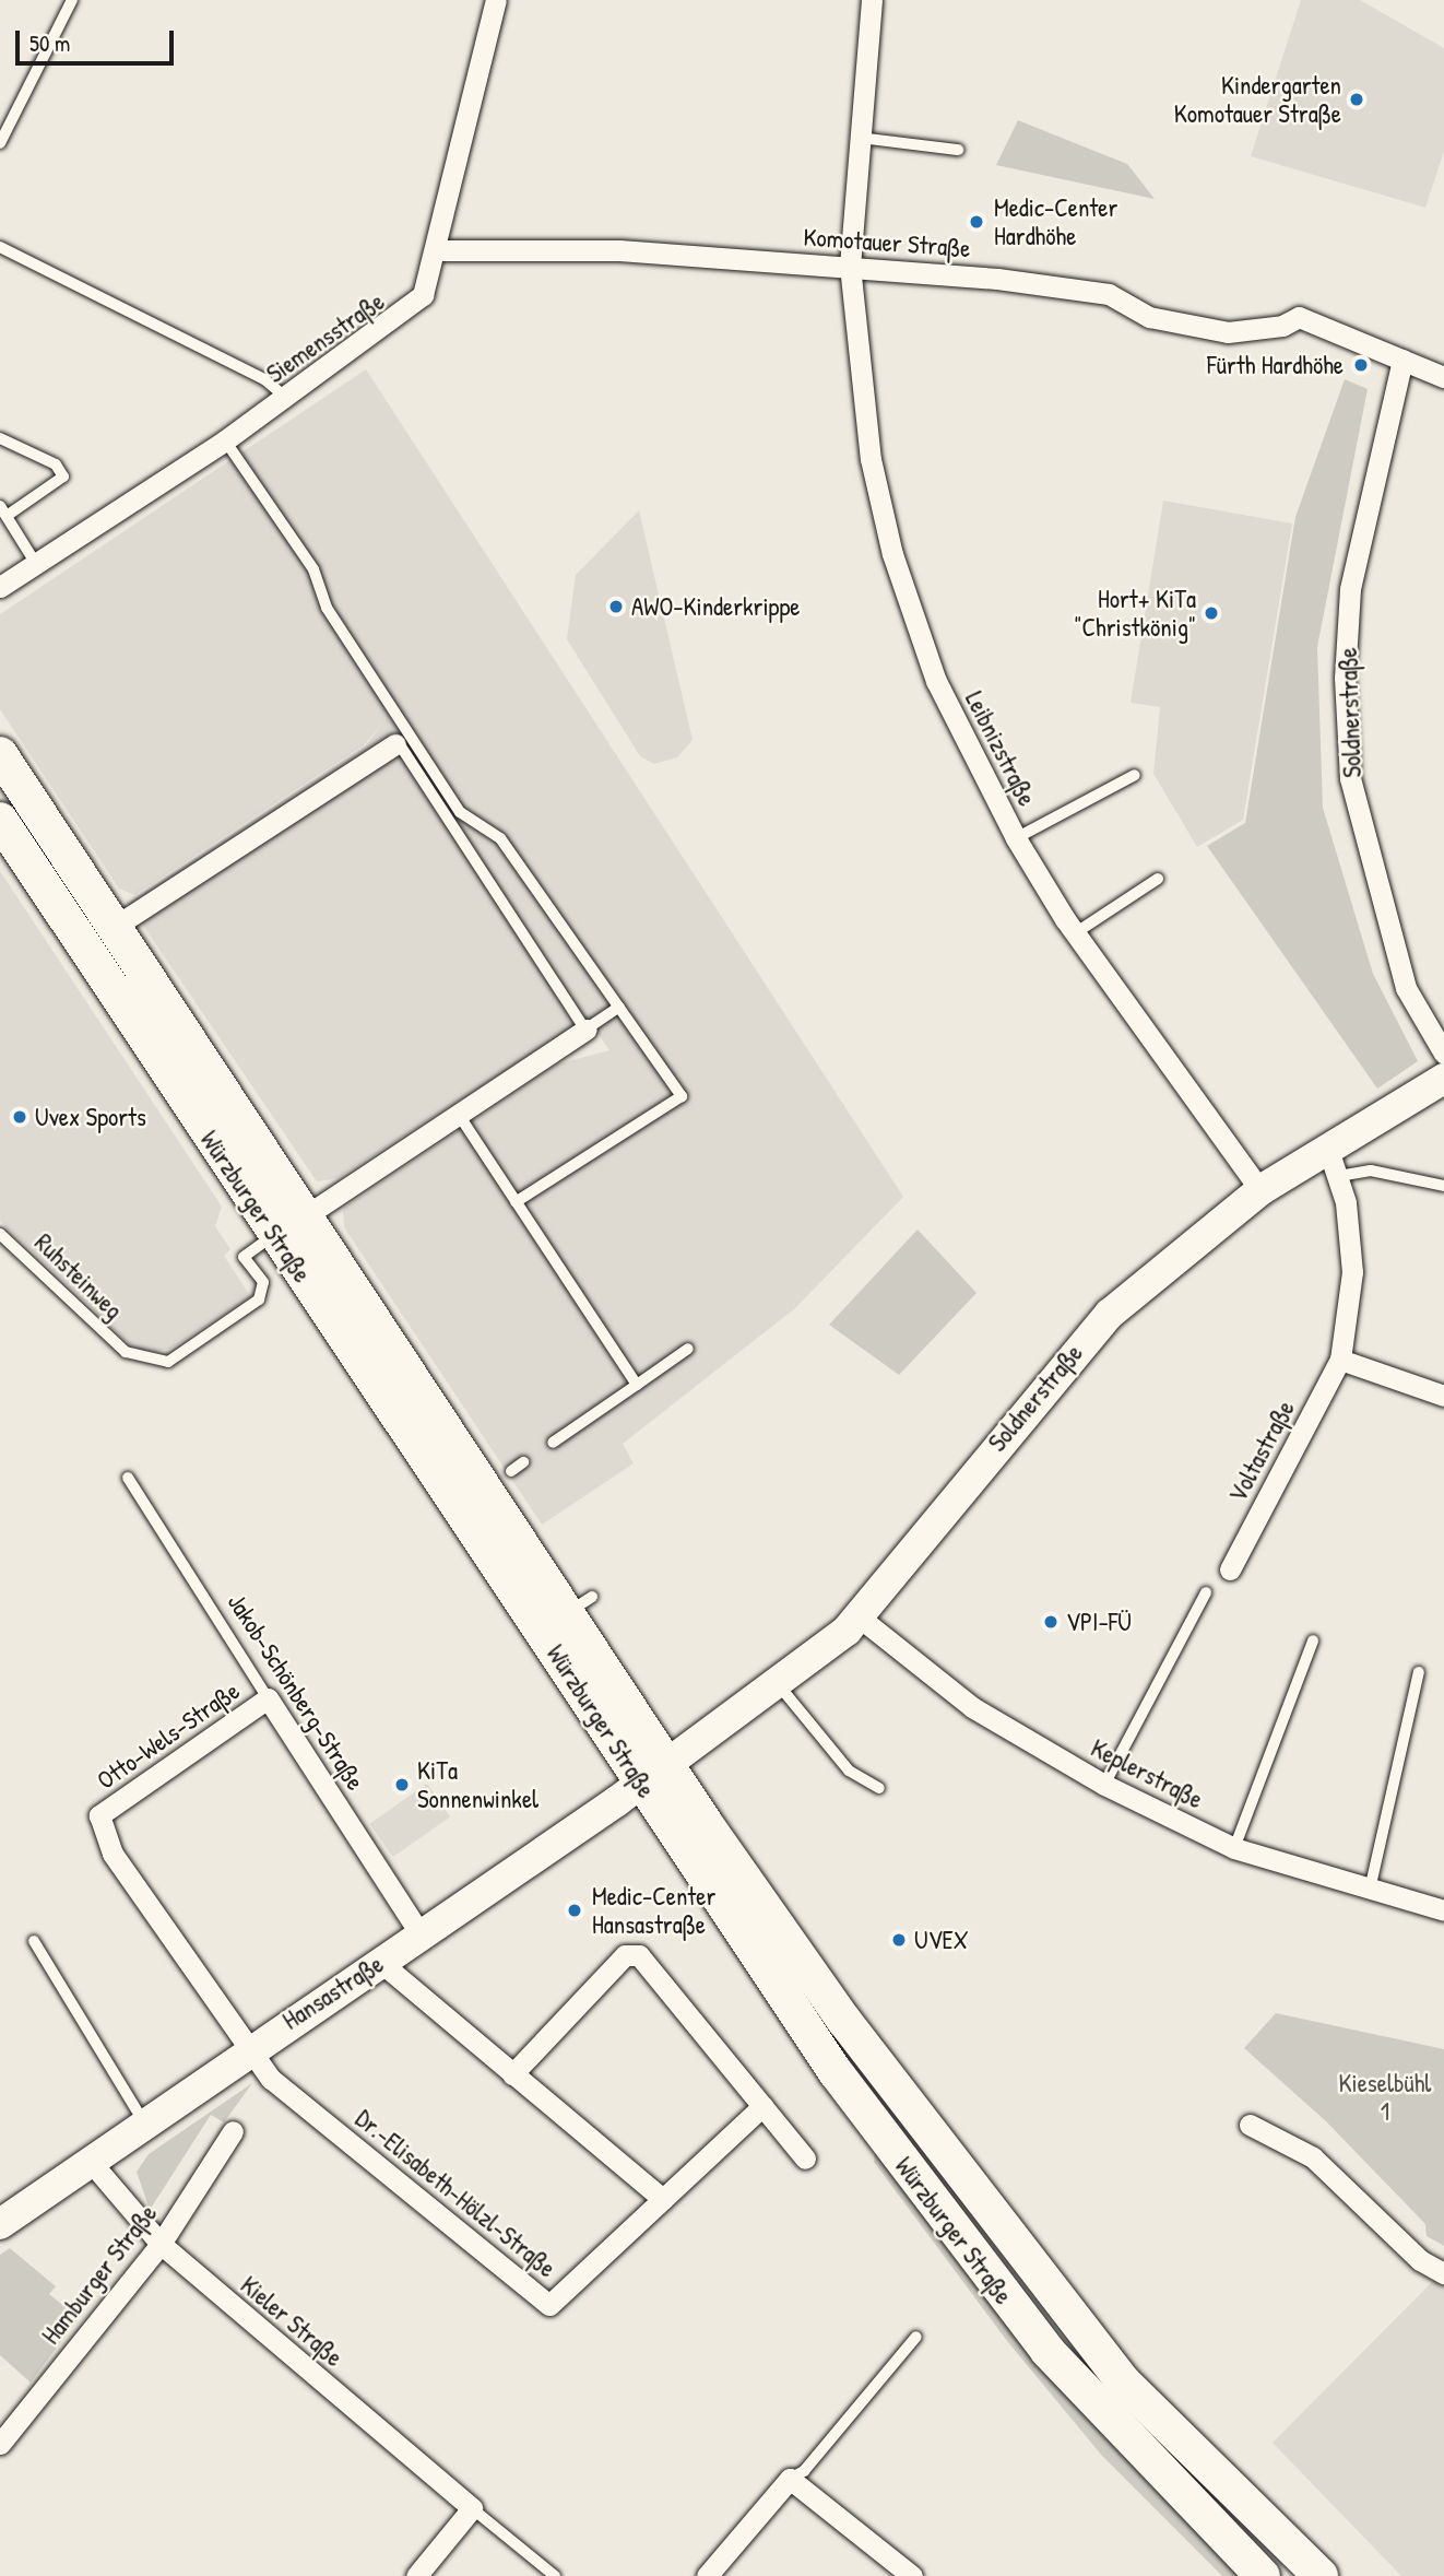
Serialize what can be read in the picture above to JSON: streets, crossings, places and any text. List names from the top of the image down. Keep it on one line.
{"streets":{"main road":["Würzburger Straße"],"street":["Komotauer Straße","Siemensstraße","Soldnerstraße","Leibnizstraße","Voltastraße","Jakob-Schönberg-Straße","Otto-Wels-Straße","Keplerstraße","Hansastraße","Dr.-Elisabeth-Hölzl-Straße","Hamburger Straße","Kieler Straße"],"lane":["Ruhsteinweg"]},"crossings":[["Komotauer Straße","Siemensstraße"],["Komotauer Straße","Soldnerstraße"],["Komotauer Straße","Leibnizstraße"],["Soldnerstraße","Leibnizstraße"],["Soldnerstraße","Würzburger Straße"],["Soldnerstraße","Voltastraße"],["Soldnerstraße","Keplerstraße"],["Soldnerstraße","Hansastraße"],["Würzburger Straße","Ruhsteinweg"],["Würzburger Straße","Hansastraße"],["Jakob-Schönberg-Straße","Otto-Wels-Straße"],["Jakob-Schönberg-Straße","Hansastraße"],["Otto-Wels-Straße","Hansastraße"],["Otto-Wels-Straße","Dr.-Elisabeth-Hölzl-Straße"],["Hansastraße","Dr.-Elisabeth-Hölzl-Straße"],["Hansastraße","Kieler Straße"],["Hamburger Straße","Kieler Straße"]],"parks":["Kieselbühl 1"],"places":["Kindergarten Komotauer Straße","Medic-Center Hardhöhe","Fürth Hardhöhe","AWO-Kinderkrippe","Hort+ KiTa \"Christkönig\"","Uvex Sports","VPI-FÜ","KiTa Sonnenwinkel","Medic-Center Hansastraße","UVEX"],"scale_bar":"50 m"}
